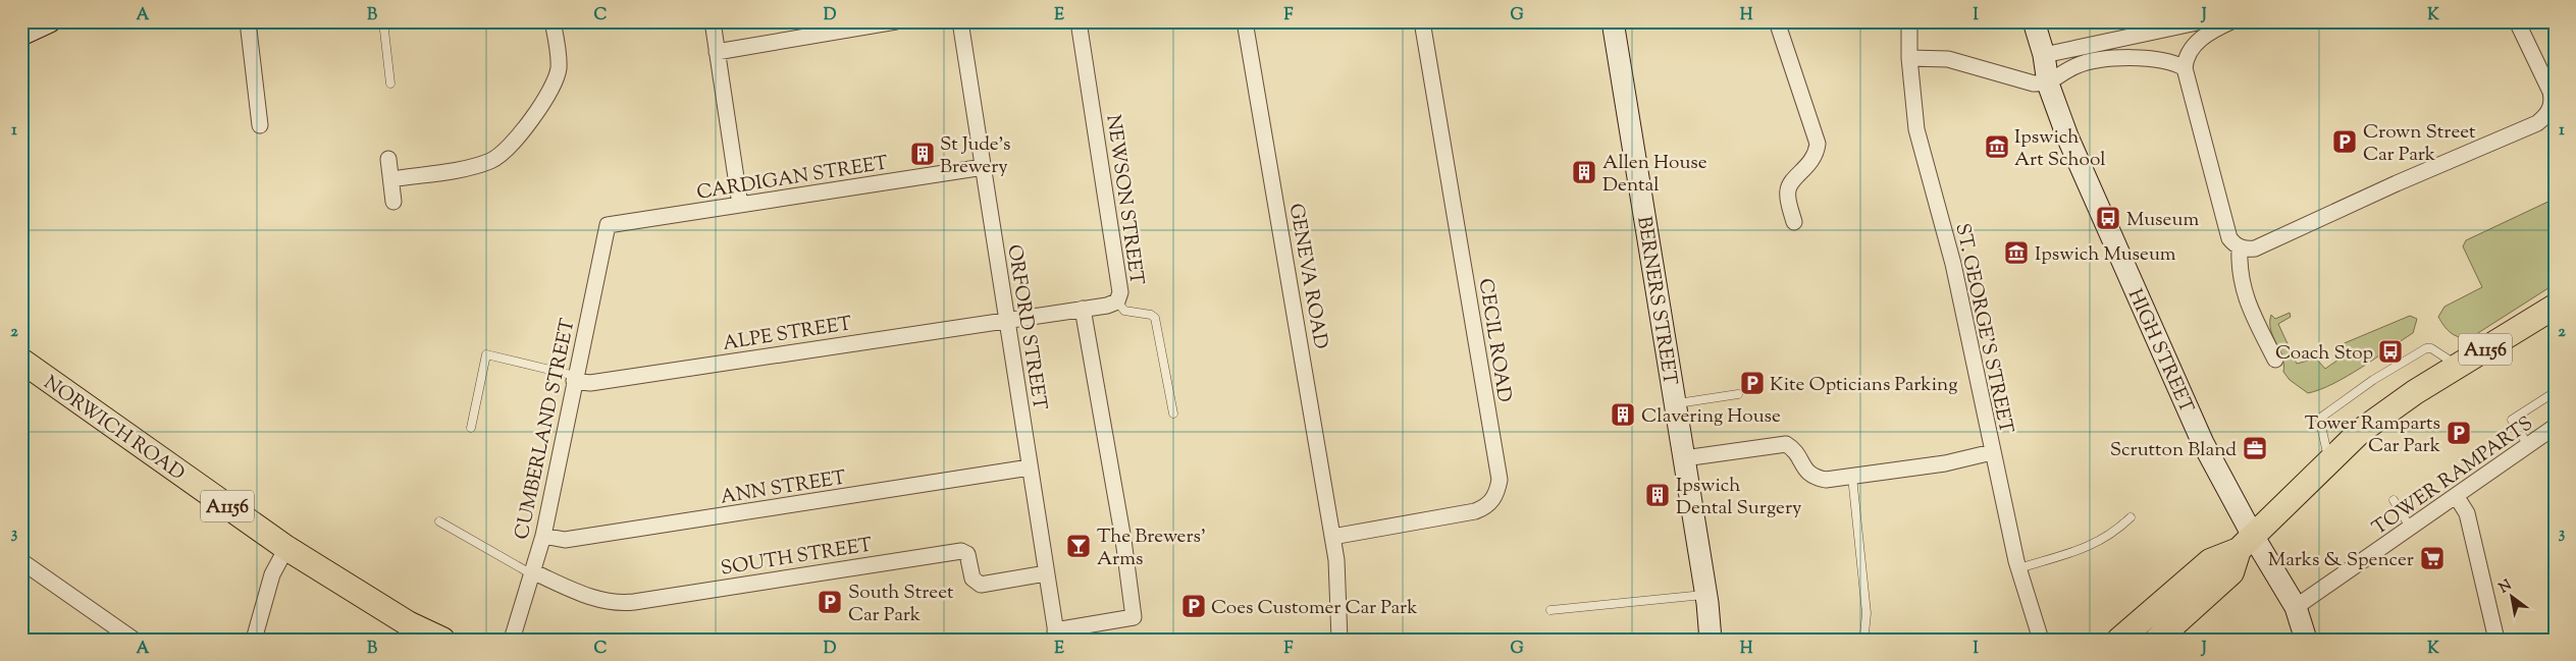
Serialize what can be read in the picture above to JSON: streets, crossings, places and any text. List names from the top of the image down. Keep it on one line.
{"streets":{"main road":["A1156","NORWICH ROAD"],"street":["CARDIGAN STREET","NEWSON STREET","GENEVA ROAD","BERNERS STREET","ORFORD STREET","ST. GEORGE'S STREET","ALPE STREET","CECIL ROAD","HIGH STREET","CUMBERLAND STREET","TOWER RAMPARTS","ANN STREET","SOUTH STREET"]},"crossings":[["CARDIGAN STREET","ORFORD STREET"],["CARDIGAN STREET","CUMBERLAND STREET"],["NEWSON STREET","ORFORD STREET"],["NEWSON STREET","ALPE STREET"],["GENEVA ROAD","CECIL ROAD"],["ORFORD STREET","ALPE STREET"],["ORFORD STREET","ANN STREET"],["ORFORD STREET","SOUTH STREET"],["ALPE STREET","CUMBERLAND STREET"],["A1156","HIGH STREET"],["HIGH STREET","TOWER RAMPARTS"],["CUMBERLAND STREET","ANN STREET"],["CUMBERLAND STREET","SOUTH STREET"]],"places":{"parking":["Crown Street Car Park","Kite Opticians Parking","Tower Ramparts Car Park","South Street Car Park","Coes Customer Car Park"],"museum":["Ipswich Art School","Ipswich Museum"],"building":["St Jude's Brewery","Allen House Dental","Clavering House","Ipswich Dental Surgery"],"bus stop":["Museum","Coach Stop"],"office":["Scrutton Bland"],"bar":["The Brewers' Arms"],"supermarket":["Marks & Spencer"]},"north":"top left","grid":{"columns":["A","B","C","D","E","F","G","H","I","J","K"],"rows":["1","2","3"]}}
